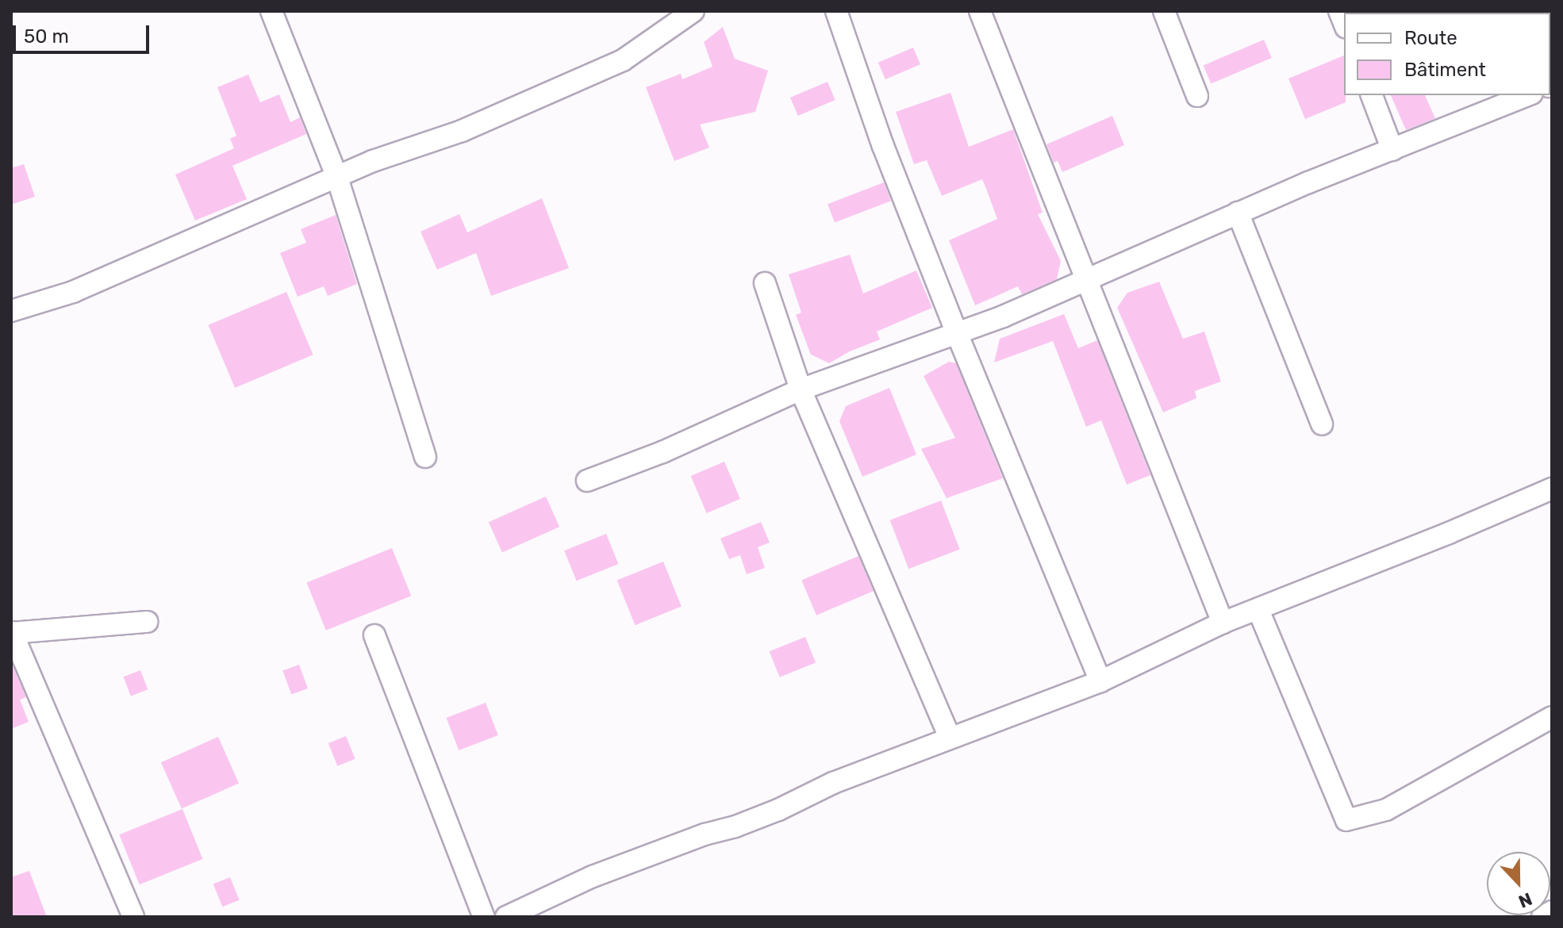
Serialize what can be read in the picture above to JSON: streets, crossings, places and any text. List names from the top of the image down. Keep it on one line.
{"legend":["Route","Bâtiment"],"scale_bar":"50 m","north":"bottom"}
